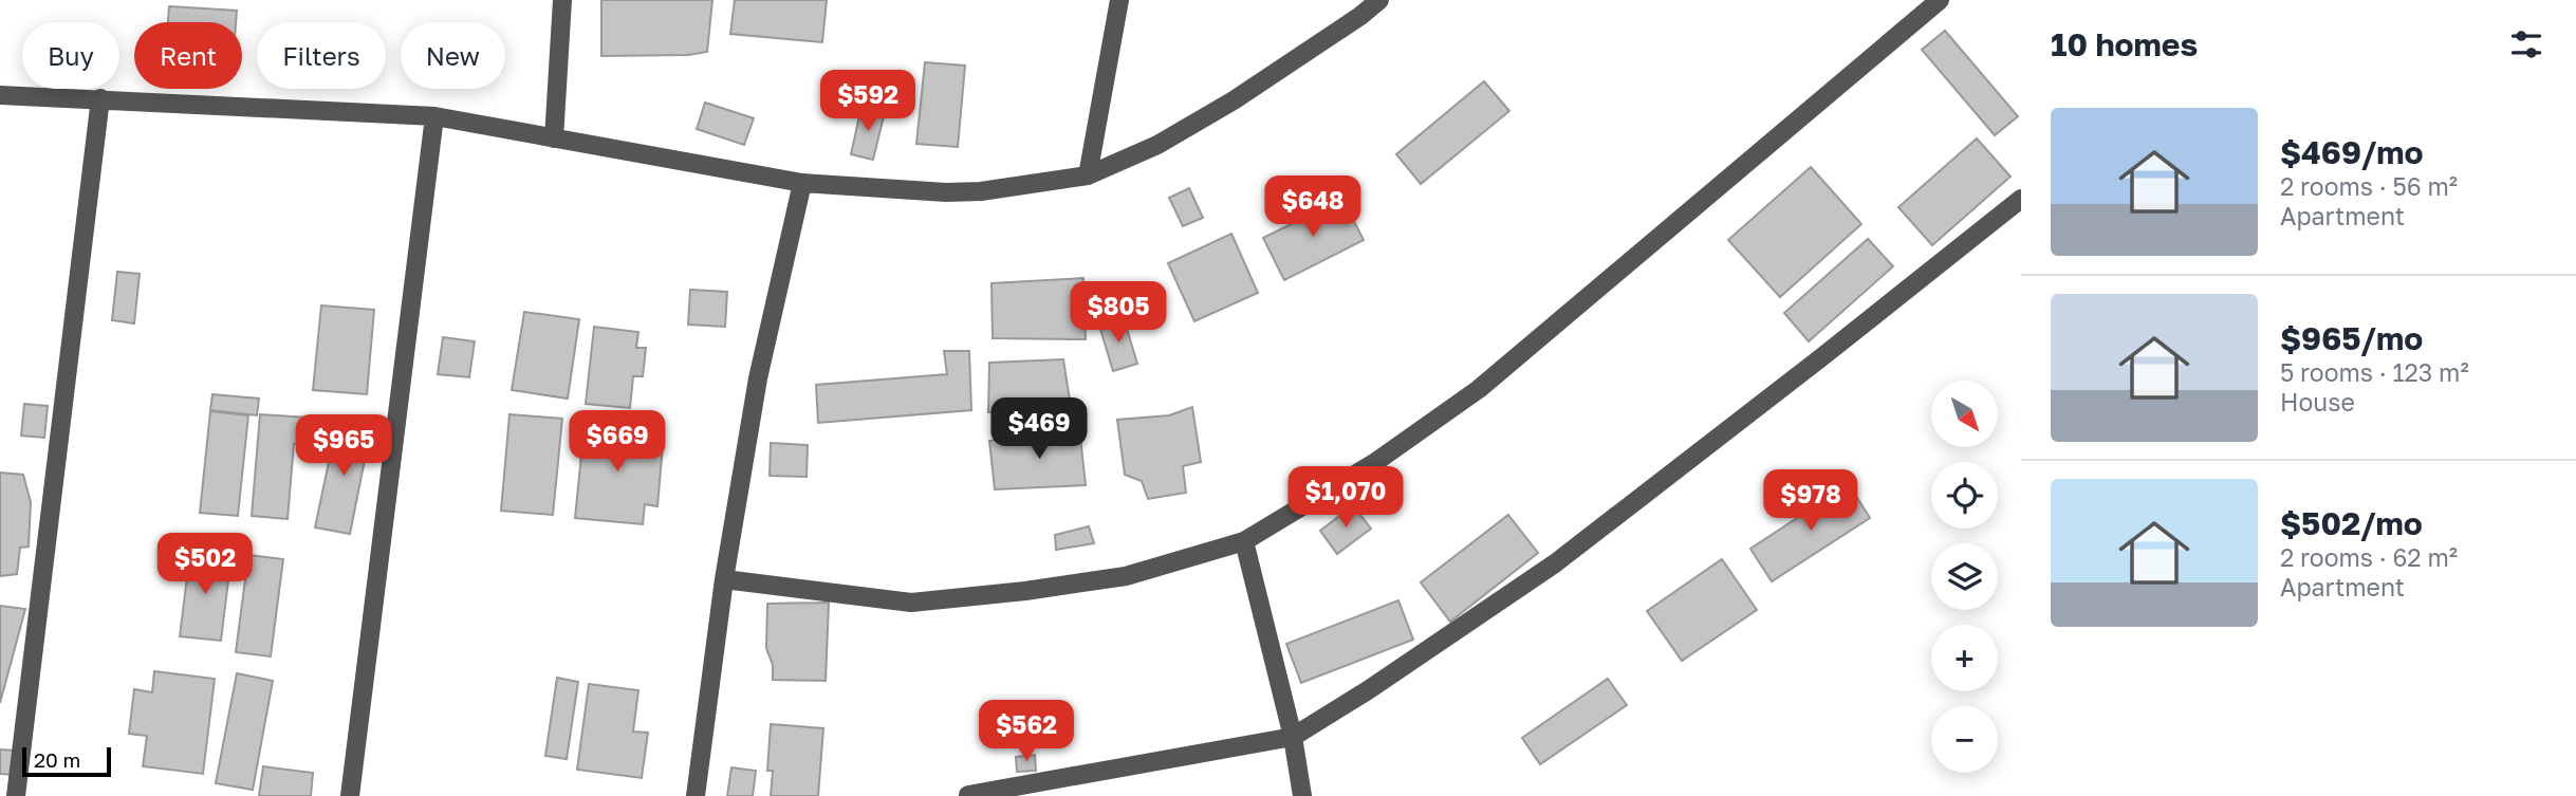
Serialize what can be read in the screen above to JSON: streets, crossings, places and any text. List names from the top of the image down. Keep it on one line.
{"scale_bar":"20 m","north":"bottom right","page":{"heading":"10 homes","chip":["Buy","Rent","Filters","New"],"price":["$592","$648","$805","$469","$669","$965","$1,070","$978","$502","$562"],"list":[{"name":"$469/mo","note":"2 rooms · 56 m² · Apartment"},{"name":"$965/mo","note":"5 rooms · 123 m² · House"},{"name":"$502/mo","note":"2 rooms · 62 m² · Apartment"}],"map_buttons":["+","−"],"scale":"20 m"}}
